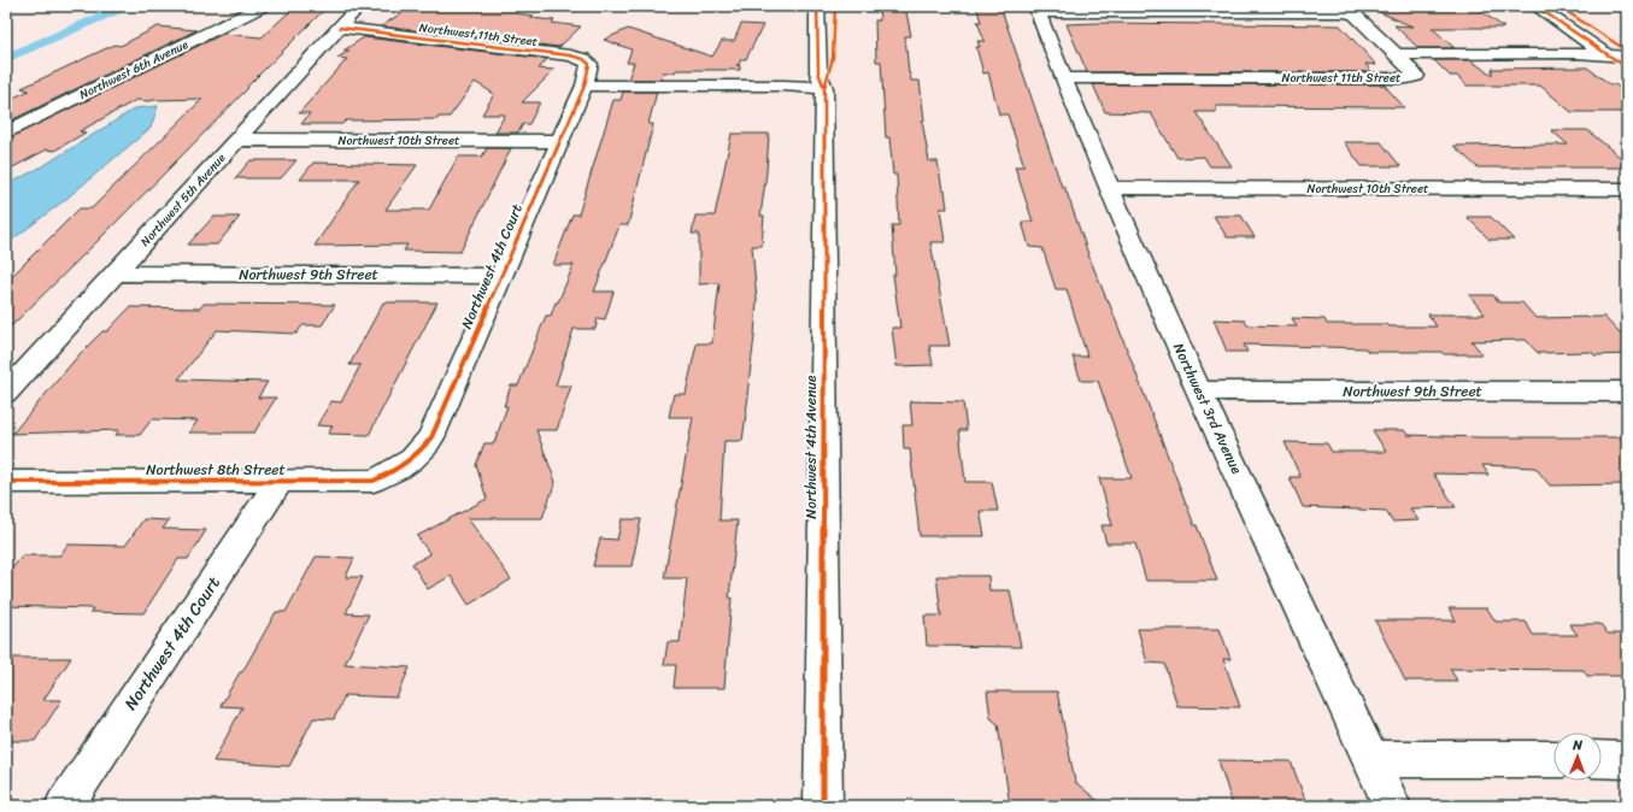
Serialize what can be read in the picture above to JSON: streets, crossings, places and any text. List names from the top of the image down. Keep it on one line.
{"streets":{"street":["Northwest 11th Street","Northwest 6th Avenue","Northwest 10th Street","Northwest 5th Avenue","Northwest 4th Court","Northwest 9th Street","Northwest 3rd Avenue","Northwest 4th Avenue","Northwest 8th Street"]},"crossings":[["Northwest 11th Street","Northwest 5th Avenue"],["Northwest 11th Street","Northwest 4th Court"],["Northwest 11th Street","Northwest 3rd Avenue"],["Northwest 10th Street","Northwest 5th Avenue"],["Northwest 10th Street","Northwest 4th Court"],["Northwest 10th Street","Northwest 3rd Avenue"],["Northwest 5th Avenue","Northwest 9th Street"],["Northwest 4th Court","Northwest 9th Street"],["Northwest 4th Court","Northwest 8th Street"],["Northwest 9th Street","Northwest 3rd Avenue"]],"north":"top"}
